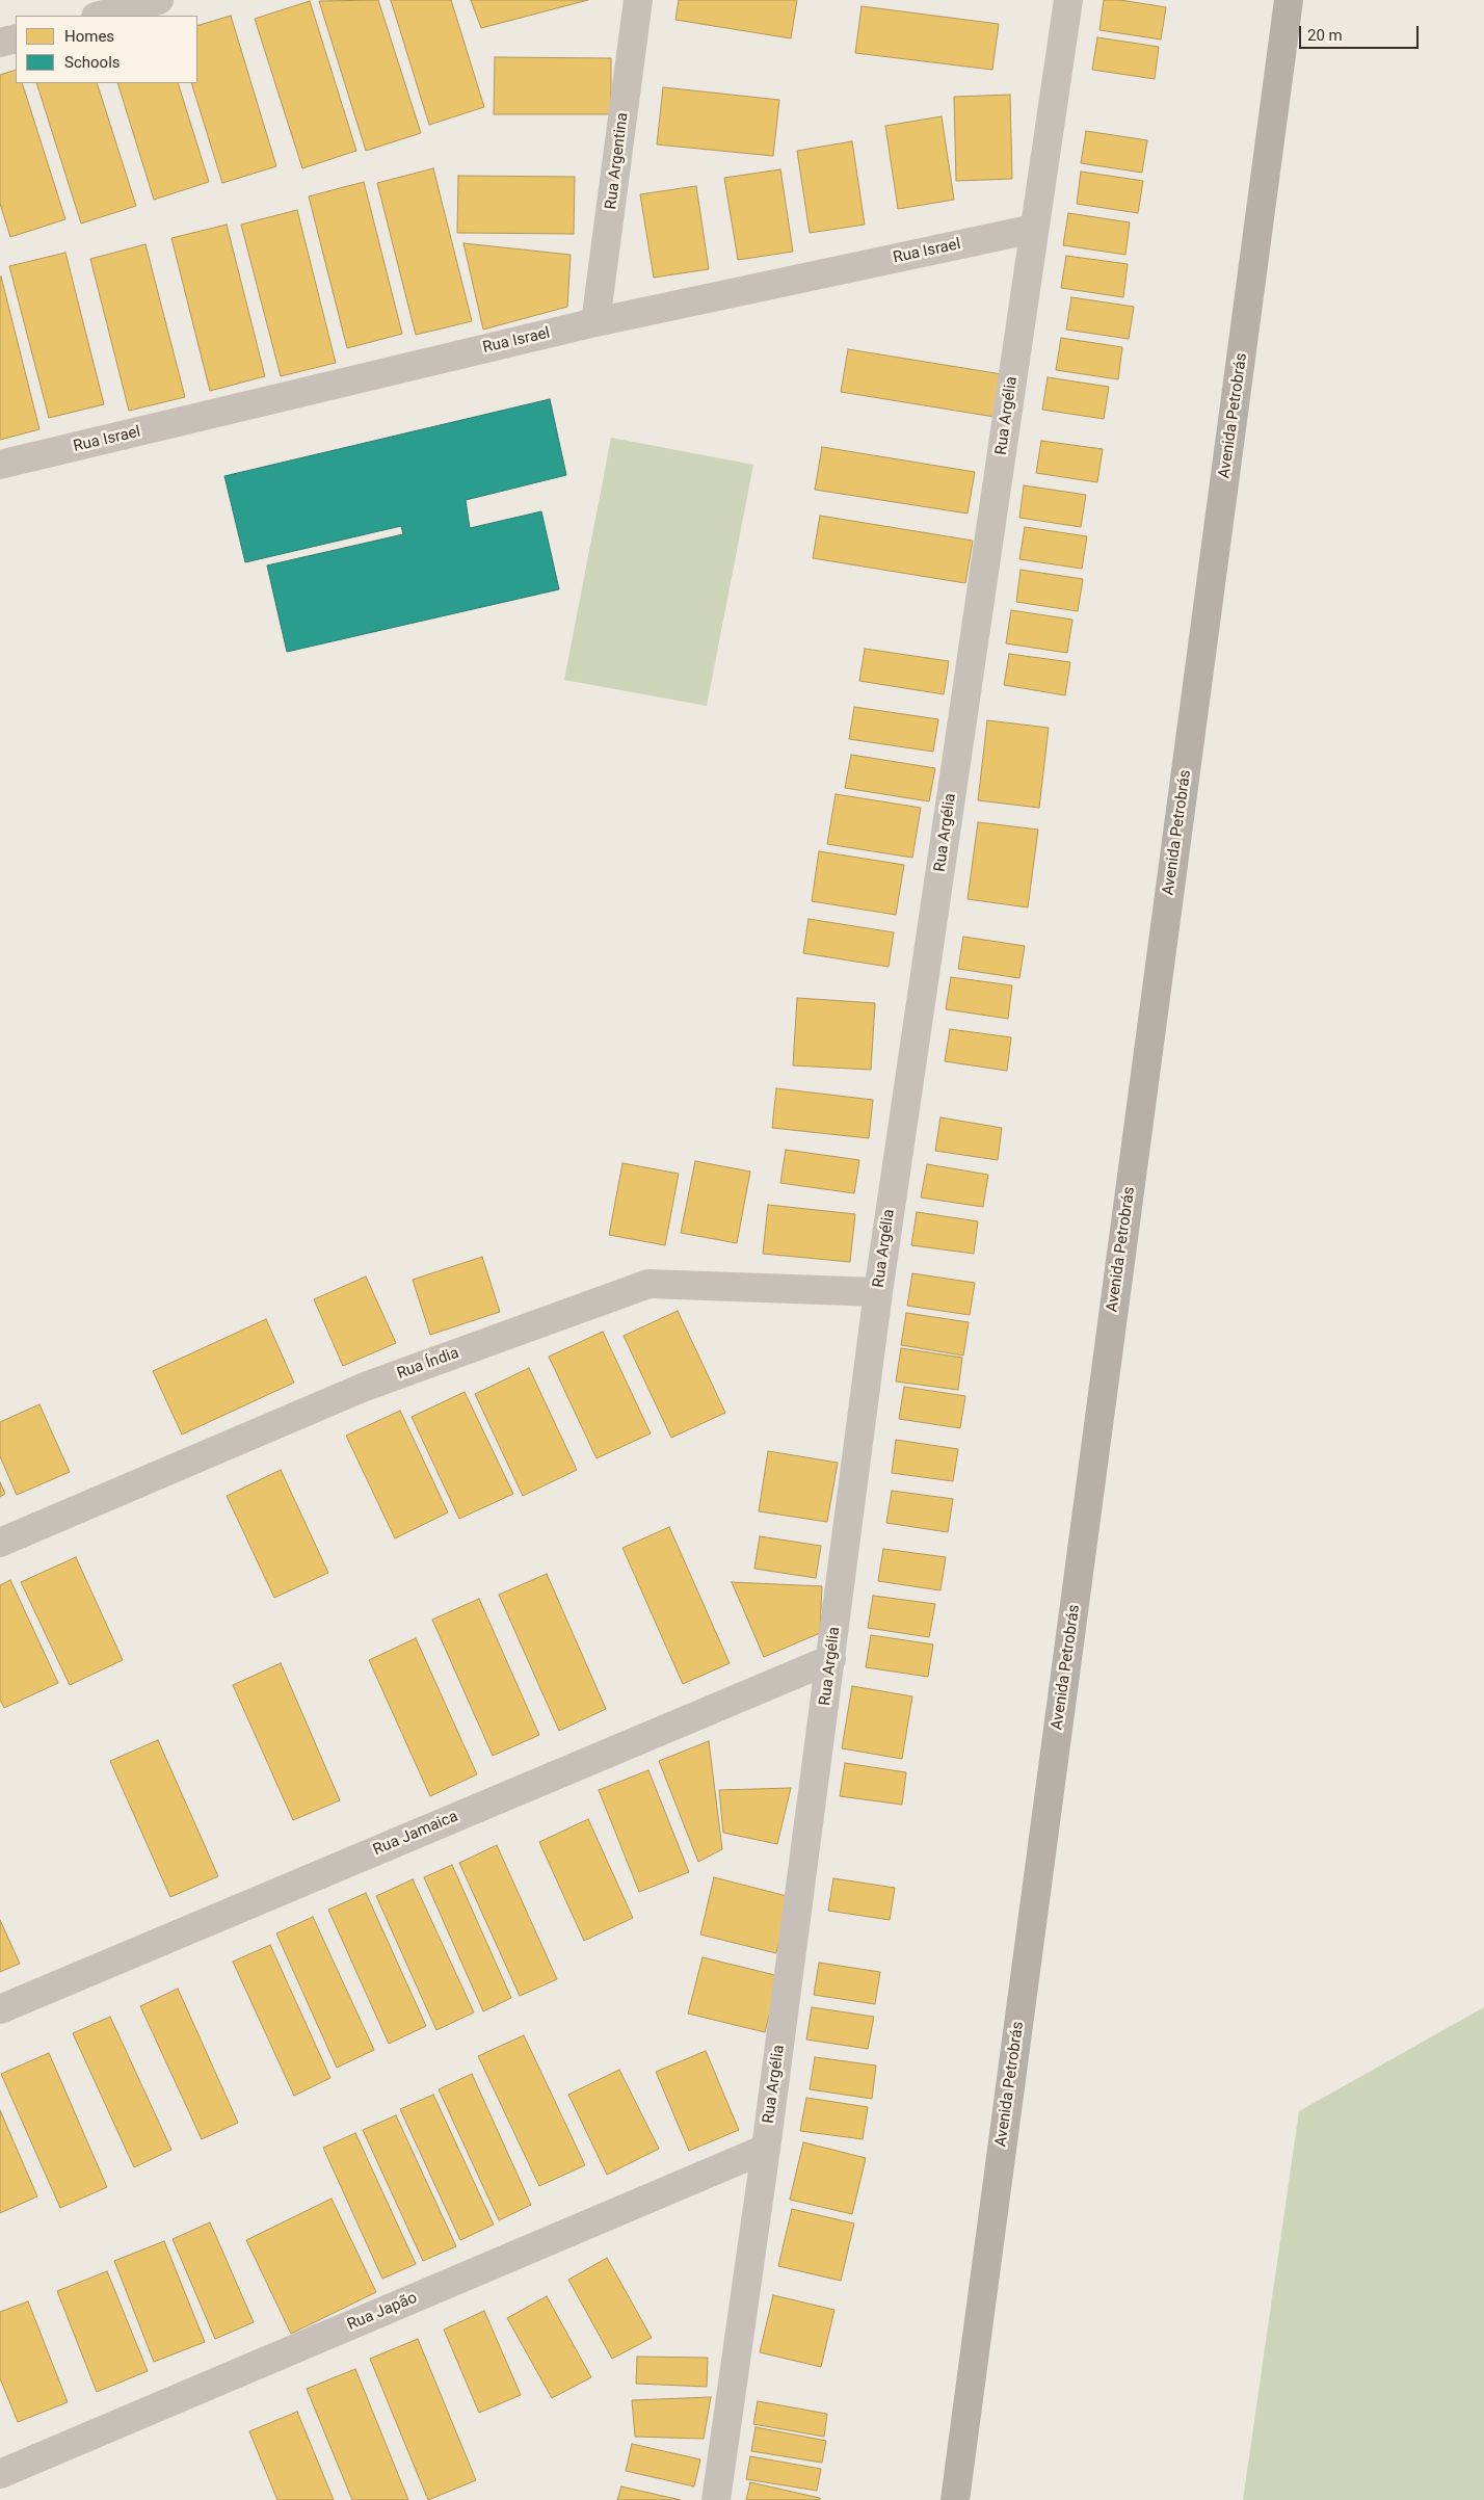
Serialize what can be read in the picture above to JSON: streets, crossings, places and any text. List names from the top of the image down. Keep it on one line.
{"streets":{"main road":["Avenida Petrobrás"],"street":["Rua Argentina","Rua Israel","Rua Argélia","Rua Índia","Rua Jamaica","Rua Japão"]},"crossings":[["Rua Argentina","Rua Israel"],["Rua Israel","Rua Argélia"],["Rua Argélia","Rua Índia"],["Rua Argélia","Rua Jamaica"],["Rua Argélia","Rua Japão"]],"legend":["Homes","Schools"],"scale_bar":"20 m"}
